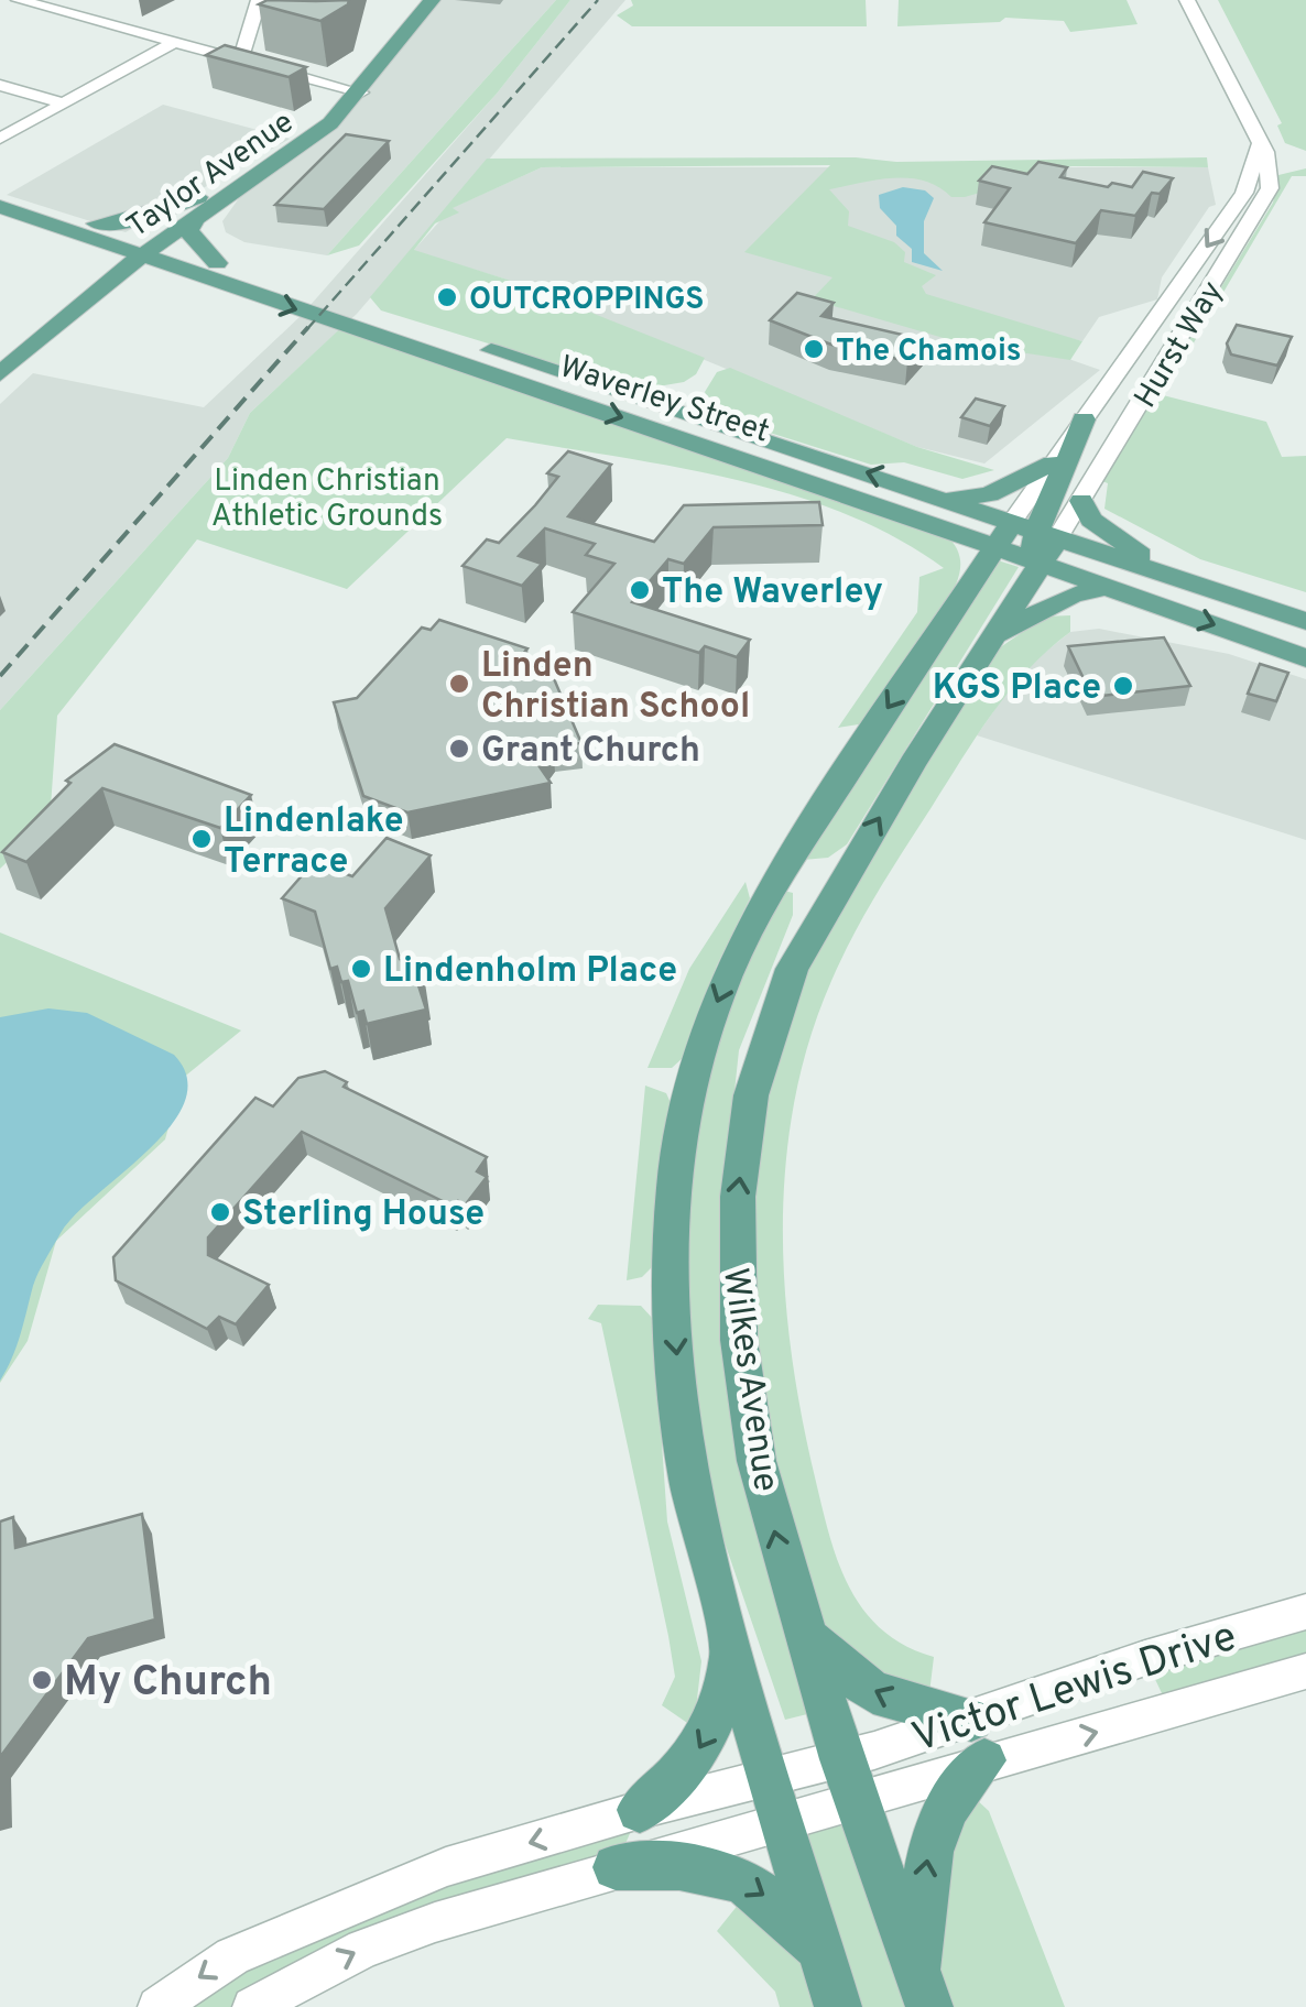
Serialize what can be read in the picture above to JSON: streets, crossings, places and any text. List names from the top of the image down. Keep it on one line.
{"streets":{"main road":["Taylor Avenue","Waverley Street","Wilkes Avenue"],"street":["Hurst Way","Victor Lewis Drive"]},"crossings":[["Taylor Avenue","Waverley Street"],["Hurst Way","Waverley Street"],["Hurst Way","Wilkes Avenue"],["Waverley Street","Wilkes Avenue"],["Wilkes Avenue","Victor Lewis Drive"]],"parks":["Linden Christian Athletic Grounds"],"places":["OUTCROPPINGS","The Chamois","The Waverley","Linden Christian School","KGS Place","Grant Church","Lindenlake Terrace","Lindenholm Place","Sterling House","My Church"]}
